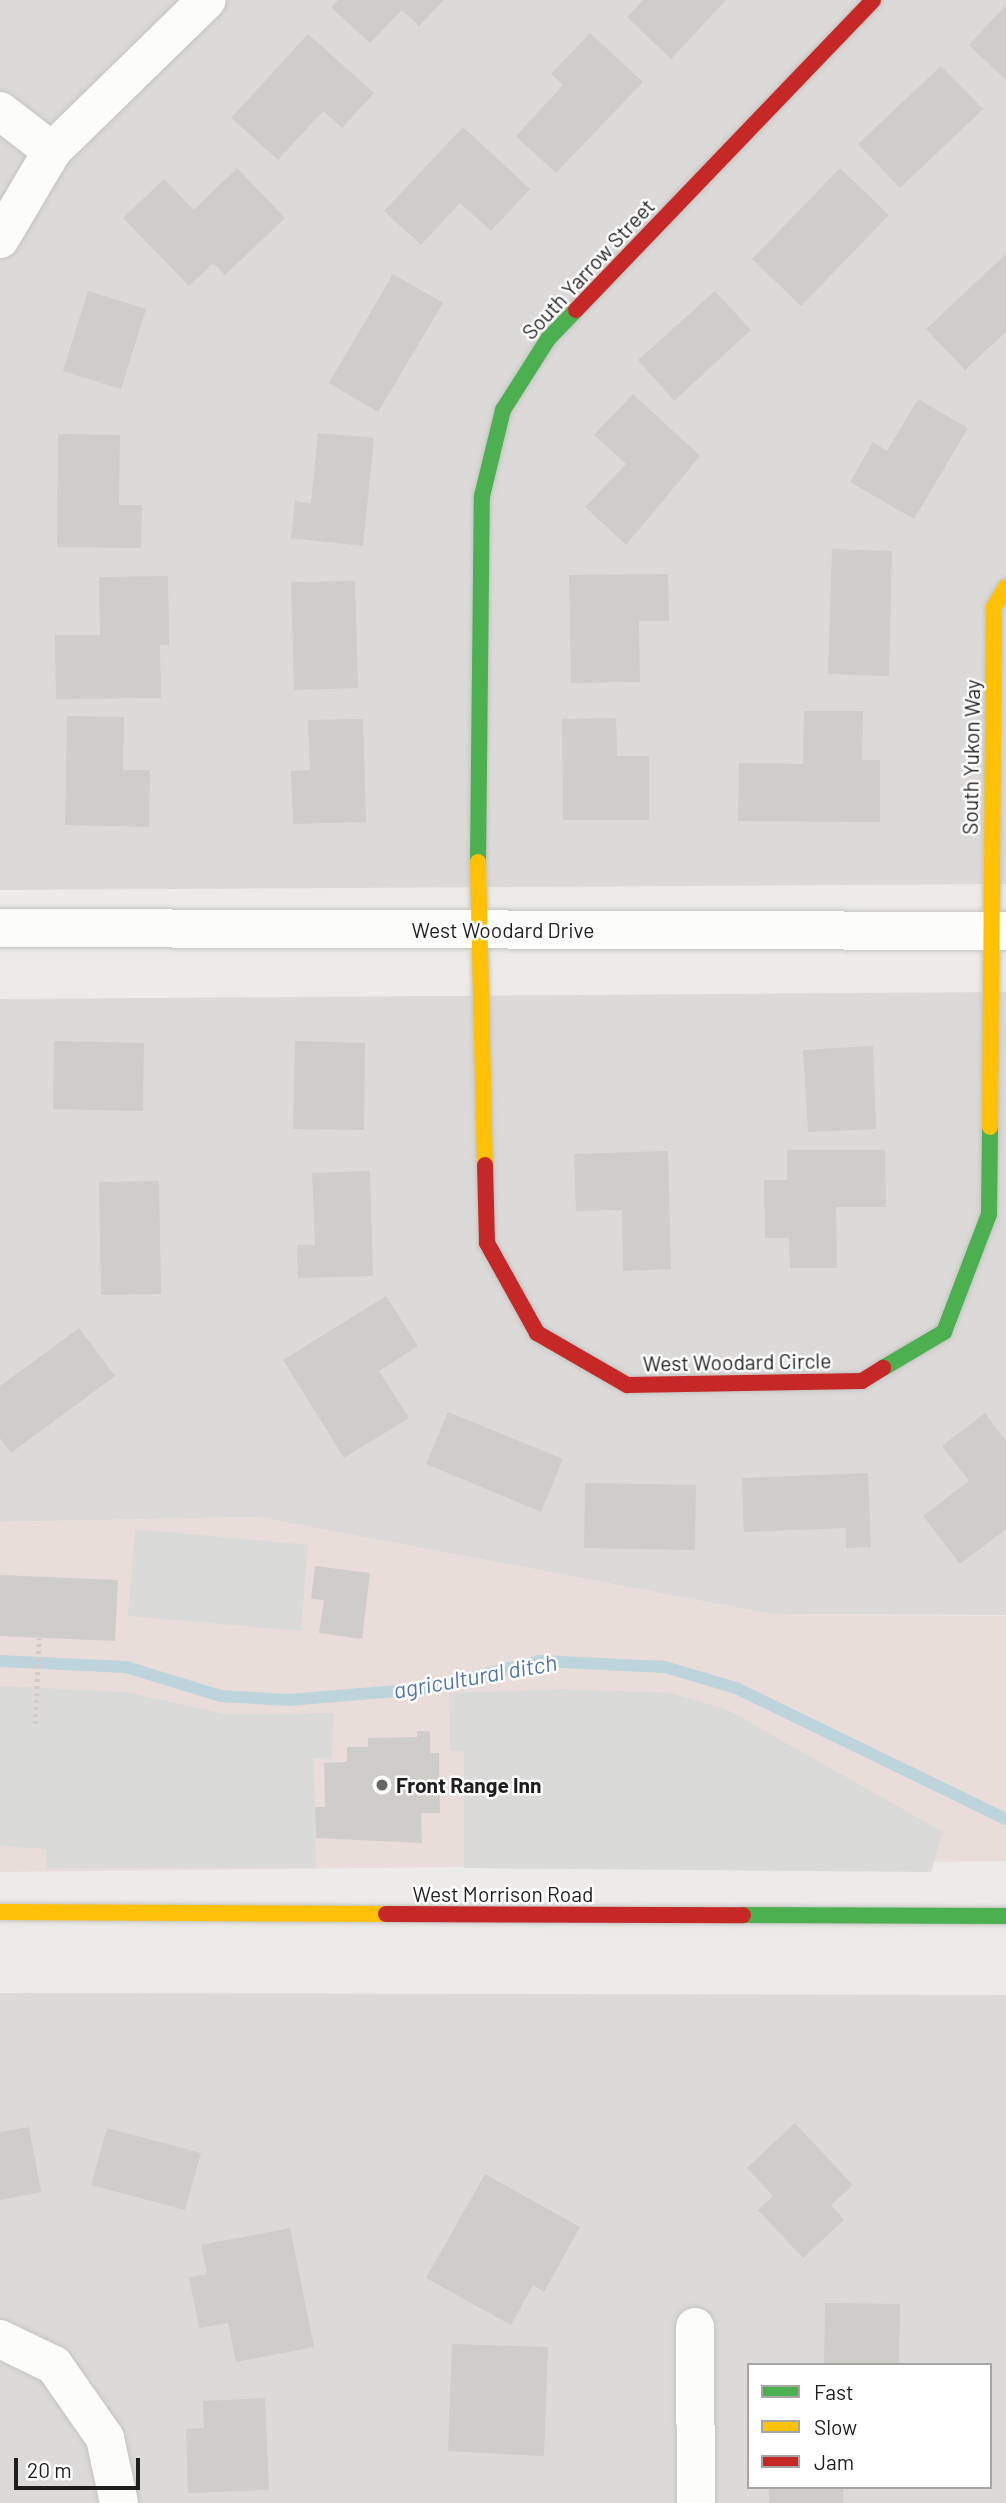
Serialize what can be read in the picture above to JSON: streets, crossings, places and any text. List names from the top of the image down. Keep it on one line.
{"streets":{"street":["South Yarrow Street","South Yukon Way","West Woodard Drive","West Woodard Circle","West Morrison Road"]},"crossings":[["South Yarrow Street","West Woodard Drive"],["South Yarrow Street","West Woodard Circle"],["South Yukon Way","West Woodard Drive"],["South Yukon Way","West Woodard Circle"],["West Woodard Drive","West Woodard Circle"]],"water":["agricultural ditch"],"places":["Front Range Inn"],"legend":["Fast","Slow","Jam"],"scale_bar":"20 m"}
